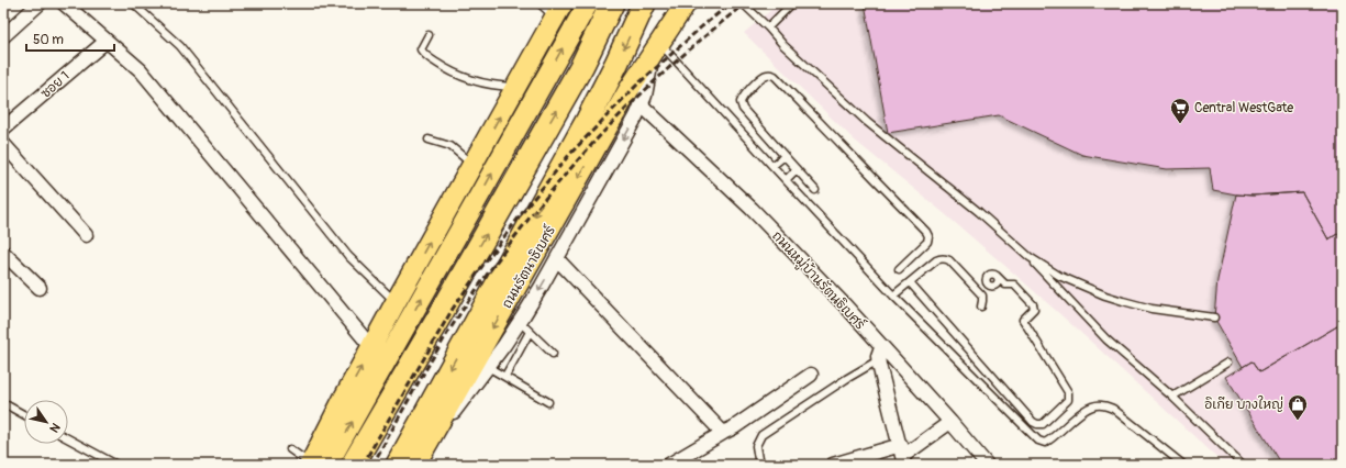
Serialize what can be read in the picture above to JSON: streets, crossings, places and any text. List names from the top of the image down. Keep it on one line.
{"streets":{"main road":["ถนนรัตนาธิเบศร์"],"street":["ซอย 1","ถนนหมู่บ้านรัตนธิเบศร์"]},"places":{"supermarket":["Central WestGate"],"shop":["อิเกีย บางใหญ่"]},"scale_bar":"50 m","north":"bottom right"}
